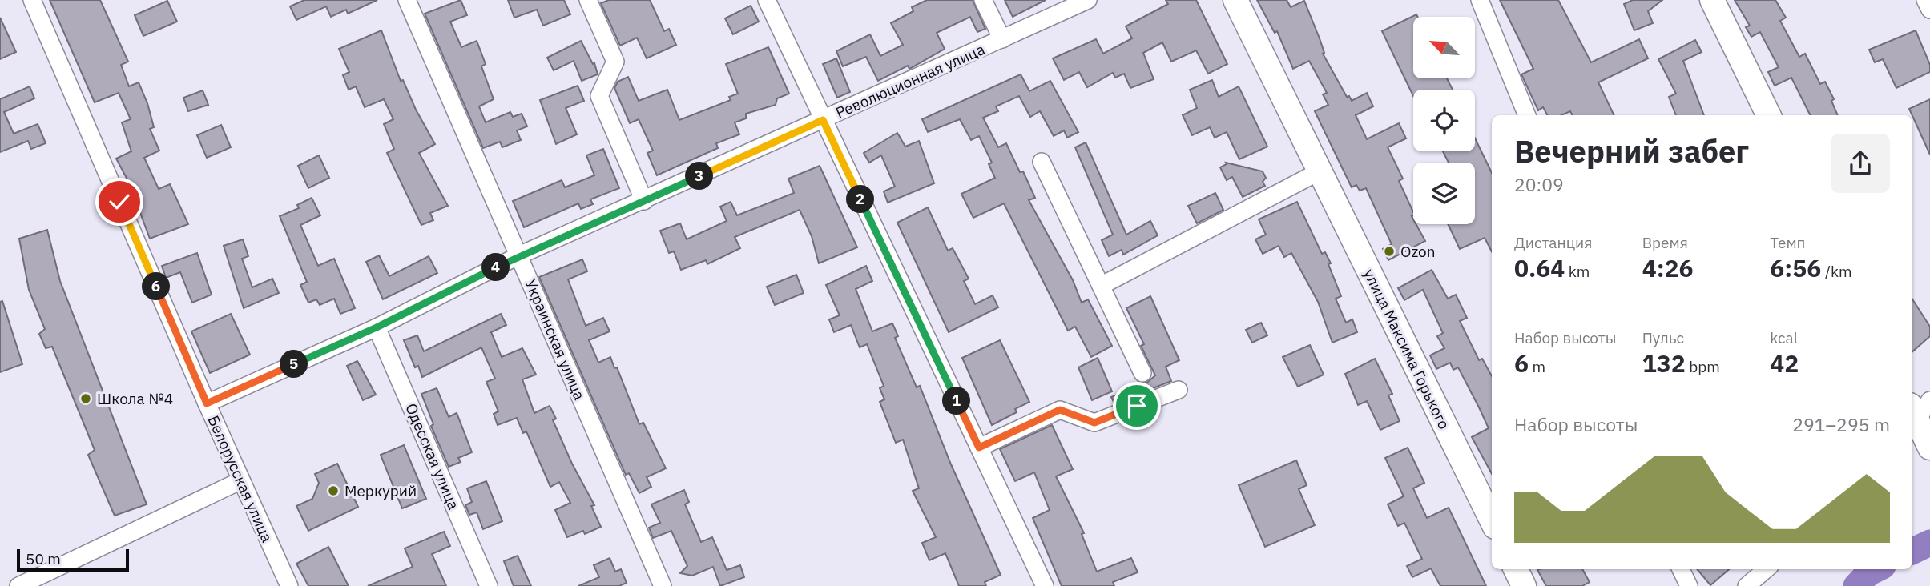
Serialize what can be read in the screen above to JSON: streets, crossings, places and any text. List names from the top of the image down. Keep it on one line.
{"streets":{"main road":["улица Максима Горького"],"street":["Революционная улица","Украинская улица","Одесская улица","Белорусская улица"]},"crossings":[["Революционная улица","Украинская улица"],["Революционная улица","Одесская улица"],["Революционная улица","Белорусская улица"]],"places":["Ozon","Школа №4","Меркурий"],"scale_bar":"50 m","north":"top left","page":{"heading":["Вечерний забег","20:09"],"pins":["3","2","4","6","5","1"],"stats":[["Дистанция","0.64 km"],["Время","4:26"],["Темп","6:56 /km"],["Набор высоты","6 m"],["Пульс","132 bpm"],["kcal","42"]],"chart":["Набор высоты","291–295 m"],"scale":"50 m"}}
